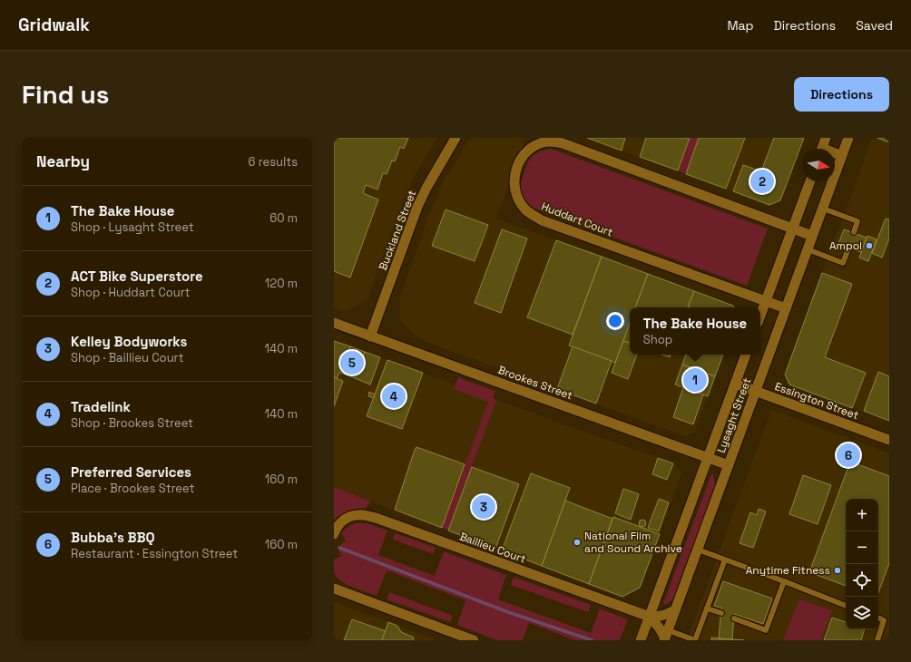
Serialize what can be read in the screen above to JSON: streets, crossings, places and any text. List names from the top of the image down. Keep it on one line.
{"streets":{"street":["Huddart Court","Buckland Street","Brookes Street","Essington Street","Lysaght Street","Baillieu Court"]},"crossings":[["Huddart Court","Lysaght Street"],["Buckland Street","Brookes Street"],["Brookes Street","Lysaght Street"],["Essington Street","Lysaght Street"],["Lysaght Street","Baillieu Court"]],"places":["Ampol","National Film and Sound Archive","Anytime Fitness"],"north":"right","page":{"header":"Gridwalk","nav":["Map","Directions","Saved"],"buttons":"Directions","title":"Find us","heading":["Nearby","6 results"],"pins":["2","5","1","4","6","3"],"list":[{"mark":"1","name":"The Bake House","note":"Shop · Lysaght Street","value":"60 m"},{"mark":"2","name":"ACT Bike Superstore","note":"Shop · Huddart Court","value":"120 m"},{"mark":"3","name":"Kelley Bodyworks","note":"Shop · Baillieu Court","value":"140 m"},{"mark":"4","name":"Tradelink","note":"Shop · Brookes Street","value":"140 m"},{"mark":"5","name":"Preferred Services","note":"Place · Brookes Street","value":"160 m"},{"mark":"6","name":"Bubba's BBQ","note":"Restaurant · Essington Street","value":"160 m"}],"popup":["The Bake House","Shop"],"map_buttons":["+","−"]}}
